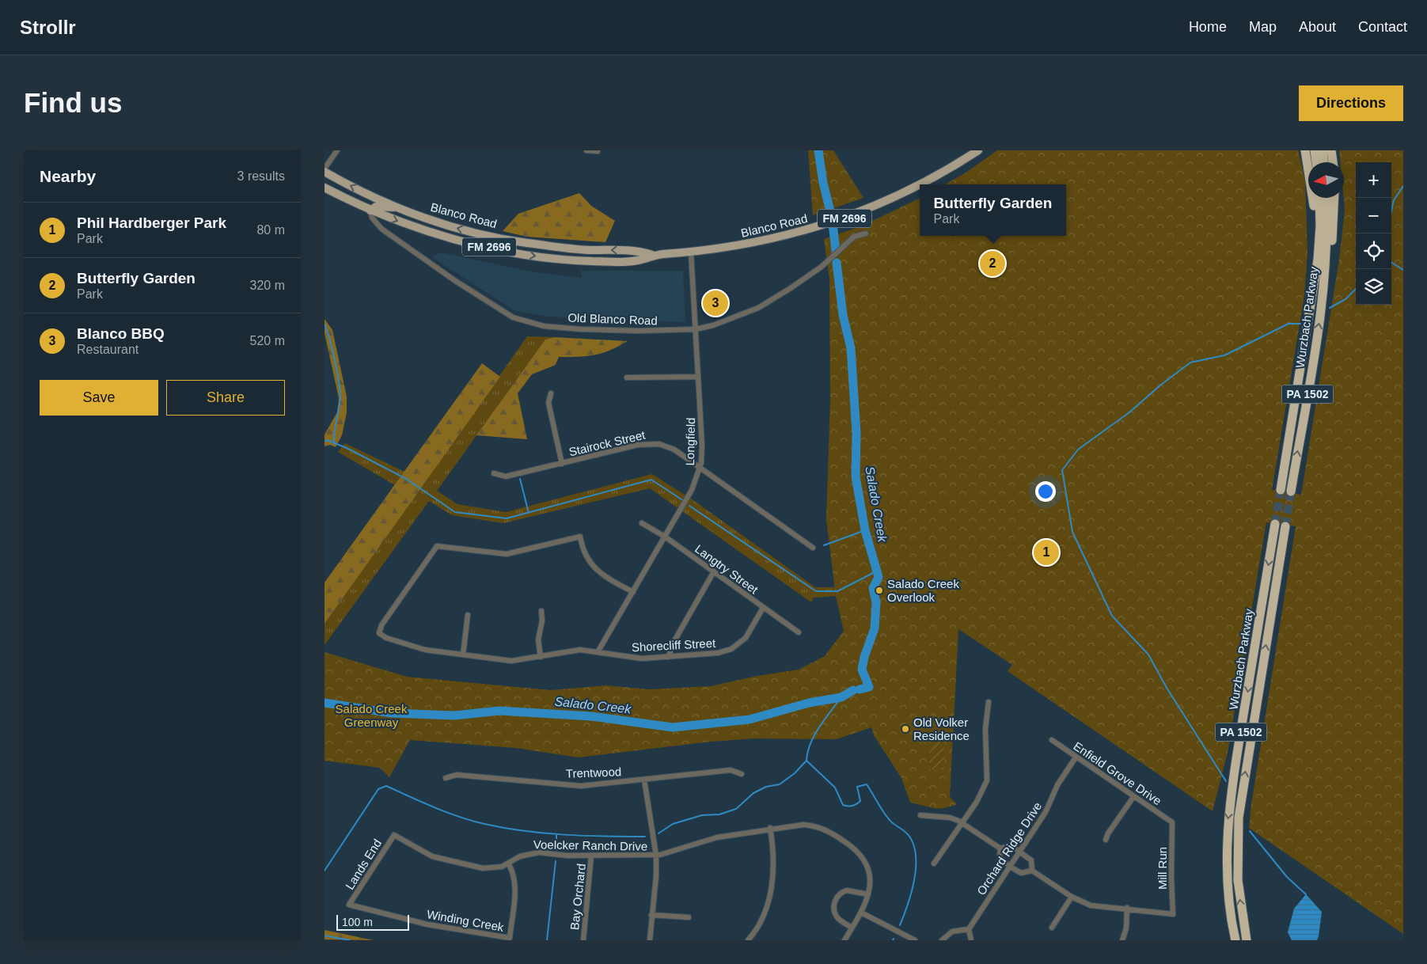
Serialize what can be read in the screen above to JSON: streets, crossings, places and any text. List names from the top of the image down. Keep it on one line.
{"streets":{"highway":["Wurzbach Parkway","PA 1502"],"main road":["Blanco Road","FM 2696"],"street":["Old Blanco Road","Longfield","Stairock Street","Langtry Street","Shorecliff Street","Trentwood","Enfield Grove Drive","Voelcker Ranch Drive","Orchard Ridge Drive","Lands End","Mill Run","Bay Orchard","Winding Creek"]},"crossings":[["Blanco Road","Old Blanco Road"],["Blanco Road","Longfield"],["Old Blanco Road","Longfield"],["Longfield","Stairock Street"],["Longfield","Langtry Street"],["Longfield","Shorecliff Street"],["Langtry Street","Shorecliff Street"],["Enfield Grove Drive","Orchard Ridge Drive"],["Enfield Grove Drive","Mill Run"],["Voelcker Ranch Drive","Lands End"],["Voelcker Ranch Drive","Bay Orchard"],["Voelcker Ranch Drive","Winding Creek"],["Lands End","Winding Creek"]],"water":["Salado Creek"],"parks":["Salado Creek Greenway"],"places":["Salado Creek Overlook","Old Volker Residence"],"scale_bar":"100 m","north":"left","page":{"header":"Strollr","nav":["Home","Map","About","Contact"],"buttons":["Directions",["Save","Share"]],"title":"Find us","heading":["Nearby","3 results"],"map_buttons":["+","−"],"popup":["Butterfly Garden","Park"],"list":[{"mark":"1","name":"Phil Hardberger Park","note":"Park","value":"80 m"},{"mark":"2","name":"Butterfly Garden","note":"Park","value":"320 m"},{"mark":"3","name":"Blanco BBQ","note":"Restaurant","value":"520 m"}],"pins":["2","3","1"],"scale":"100 m"}}
